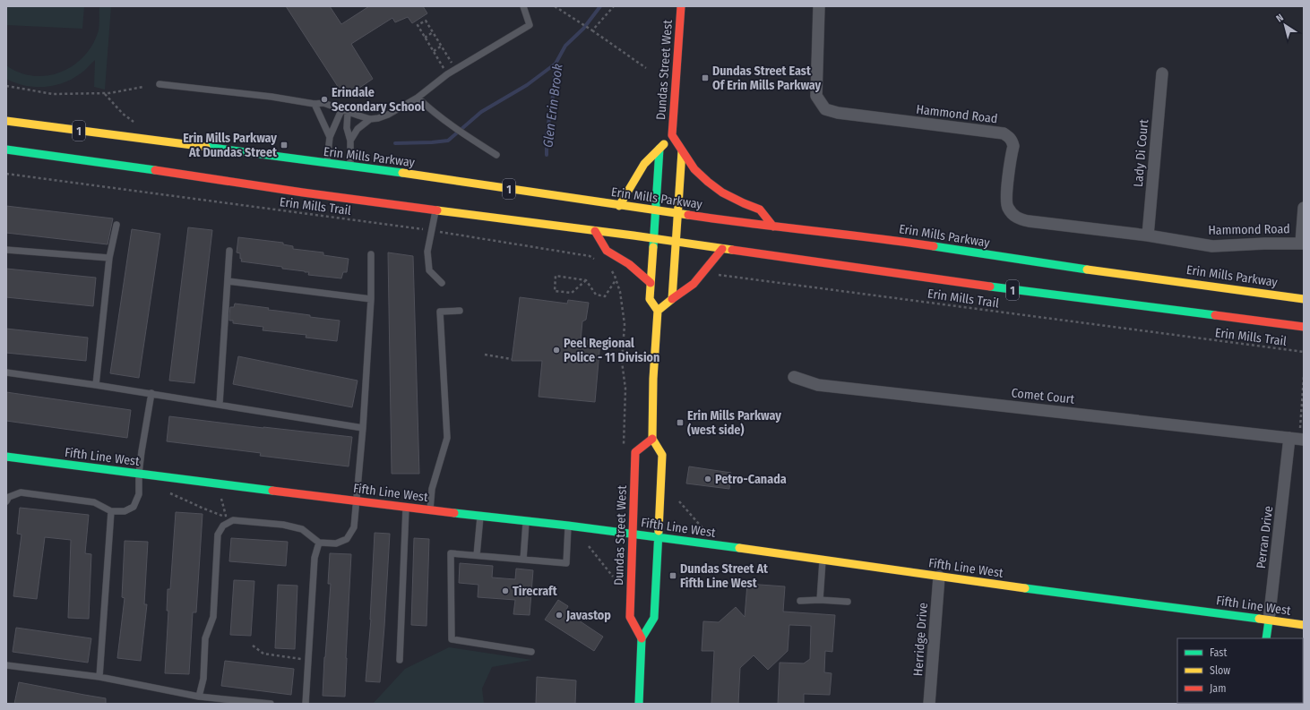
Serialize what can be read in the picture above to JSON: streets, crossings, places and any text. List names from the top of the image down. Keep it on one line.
{"streets":{"main road":["Dundas Street West","1","Erin Mills Parkway","Fifth Line West","Perran Drive"],"street":["Hammond Road","Lady Di Court","Comet Court","Herridge Drive"],"path":["Erin Mills Trail"]},"crossings":[["Dundas Street West","Erin Mills Parkway"],["Dundas Street West","Fifth Line West"],["Hammond Road","Lady Di Court"],["Comet Court","Perran Drive"],["Fifth Line West","Perran Drive"],["Fifth Line West","Herridge Drive"]],"water":["Glen Erin Brook"],"places":{"transit":["Dundas Street East Of Erin Mills Parkway","Erin Mills Parkway At Dundas Street","Erin Mills Parkway (west side)","Dundas Street At Fifth Line West"],"other":["Erindale Secondary School","Peel Regional Police - 11 Division","Petro-Canada","Tirecraft","Javastop"]},"legend":["Fast","Slow","Jam"],"north":"top left"}
